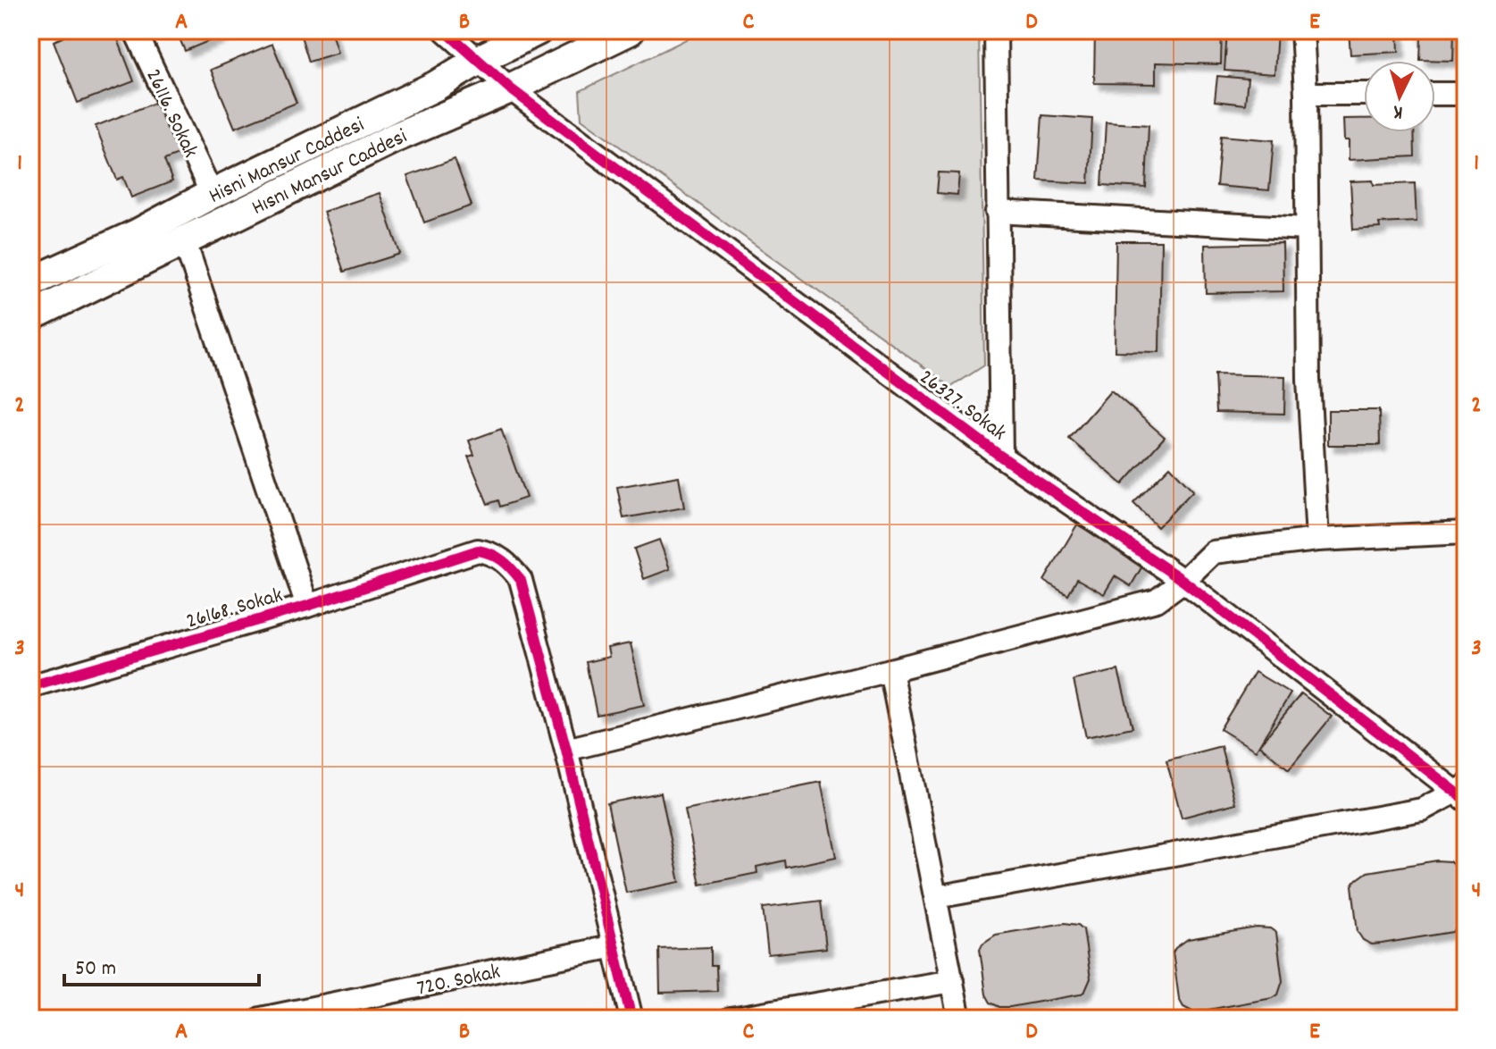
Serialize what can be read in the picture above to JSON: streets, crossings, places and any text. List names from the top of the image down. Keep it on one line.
{"streets":{"main road":["Hisni Mansur Caddesi","Hısnı Mansur Caddesi"],"street":["26116. Sokak","26327. Sokak","26168. Sokak","720. Sokak"]},"crossings":[["26116. Sokak","Hisni Mansur Caddesi"],["Hisni Mansur Caddesi","26327. Sokak"],["Hısnı Mansur Caddesi","26327. Sokak"]],"scale_bar":"50 m","north":"bottom","grid":{"columns":["A","B","C","D","E"],"rows":["1","2","3","4"]}}
